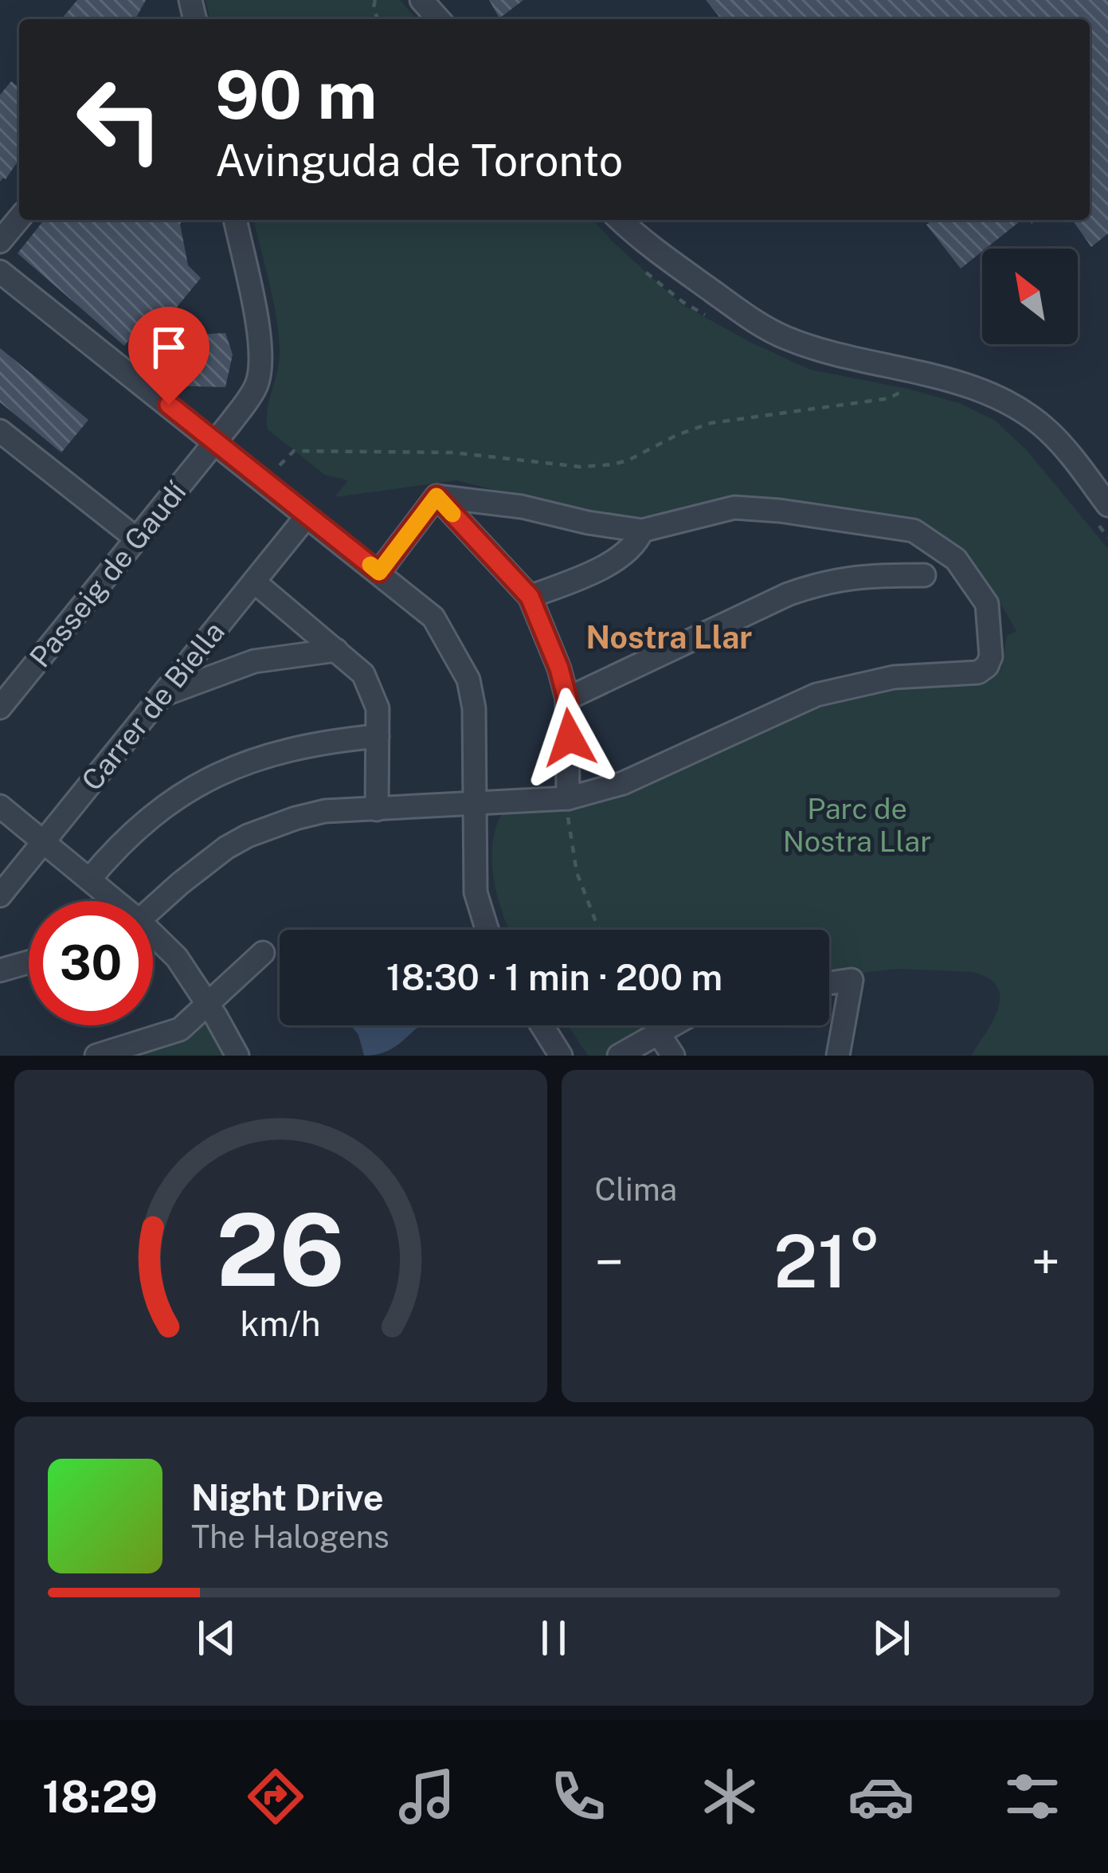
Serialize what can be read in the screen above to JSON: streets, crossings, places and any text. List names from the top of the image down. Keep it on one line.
{"streets":{"street":["Passeig de Gaudí","Carrer de Biella"]},"districts":["Nostra Llar"],"parks":["Parc de Nostra Llar"],"north":"top left","page":{"turn":["90 m","Avinguda de Toronto"],"limit":"30","trip":"18:30 · 1 min · 200 m","tile":"Clima","heat":["−","21°","+"],"song":["Night Drive","The Halogens"],"tabs":"18:29","gauge":["26","km/h"]}}
